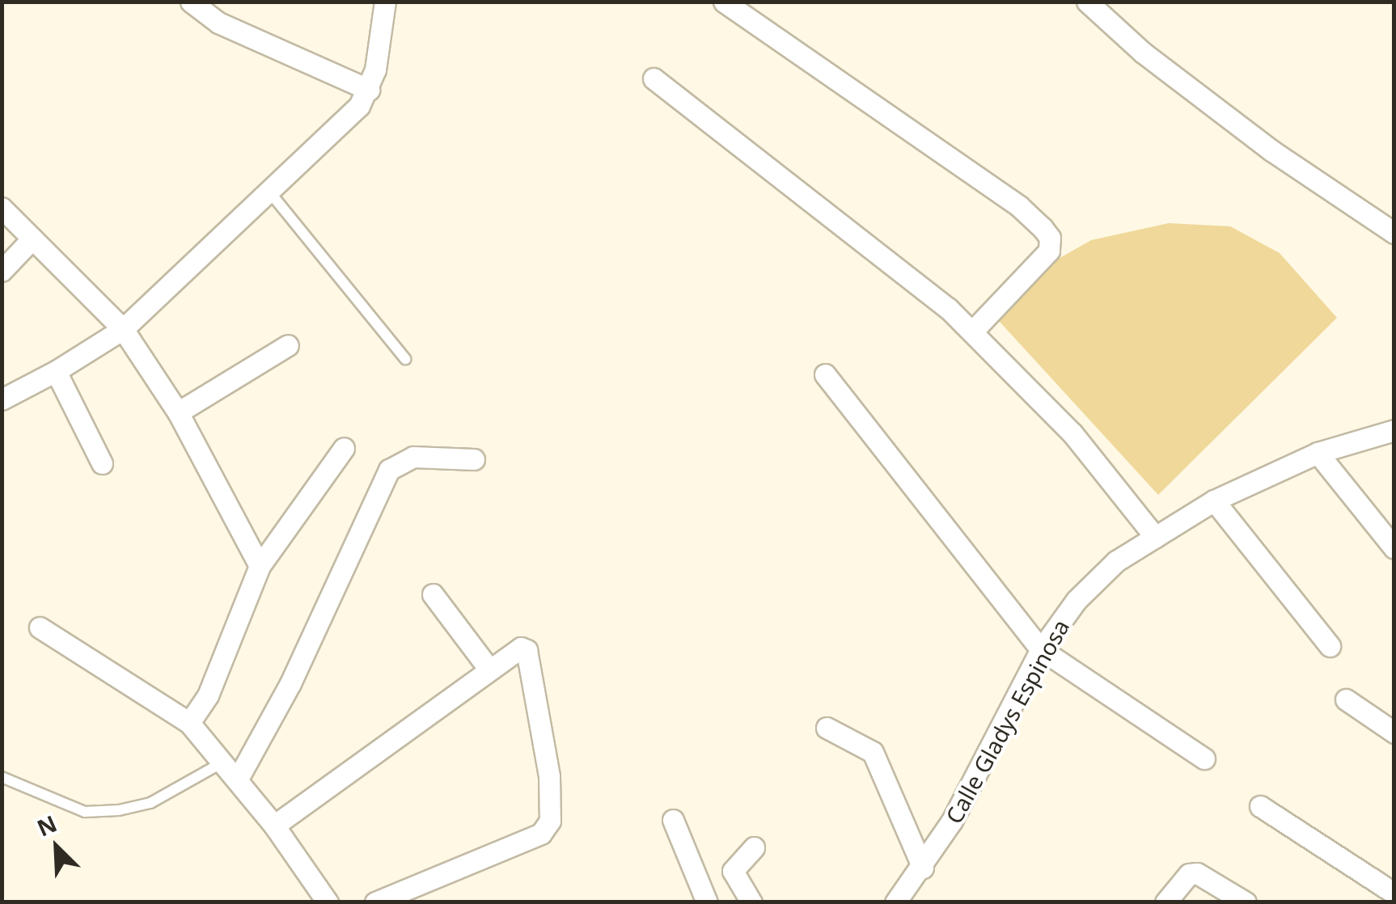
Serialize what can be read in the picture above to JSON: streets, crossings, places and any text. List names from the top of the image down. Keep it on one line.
{"streets":{"street":["Calle Gladys Espinosa"]},"north":"top left"}
